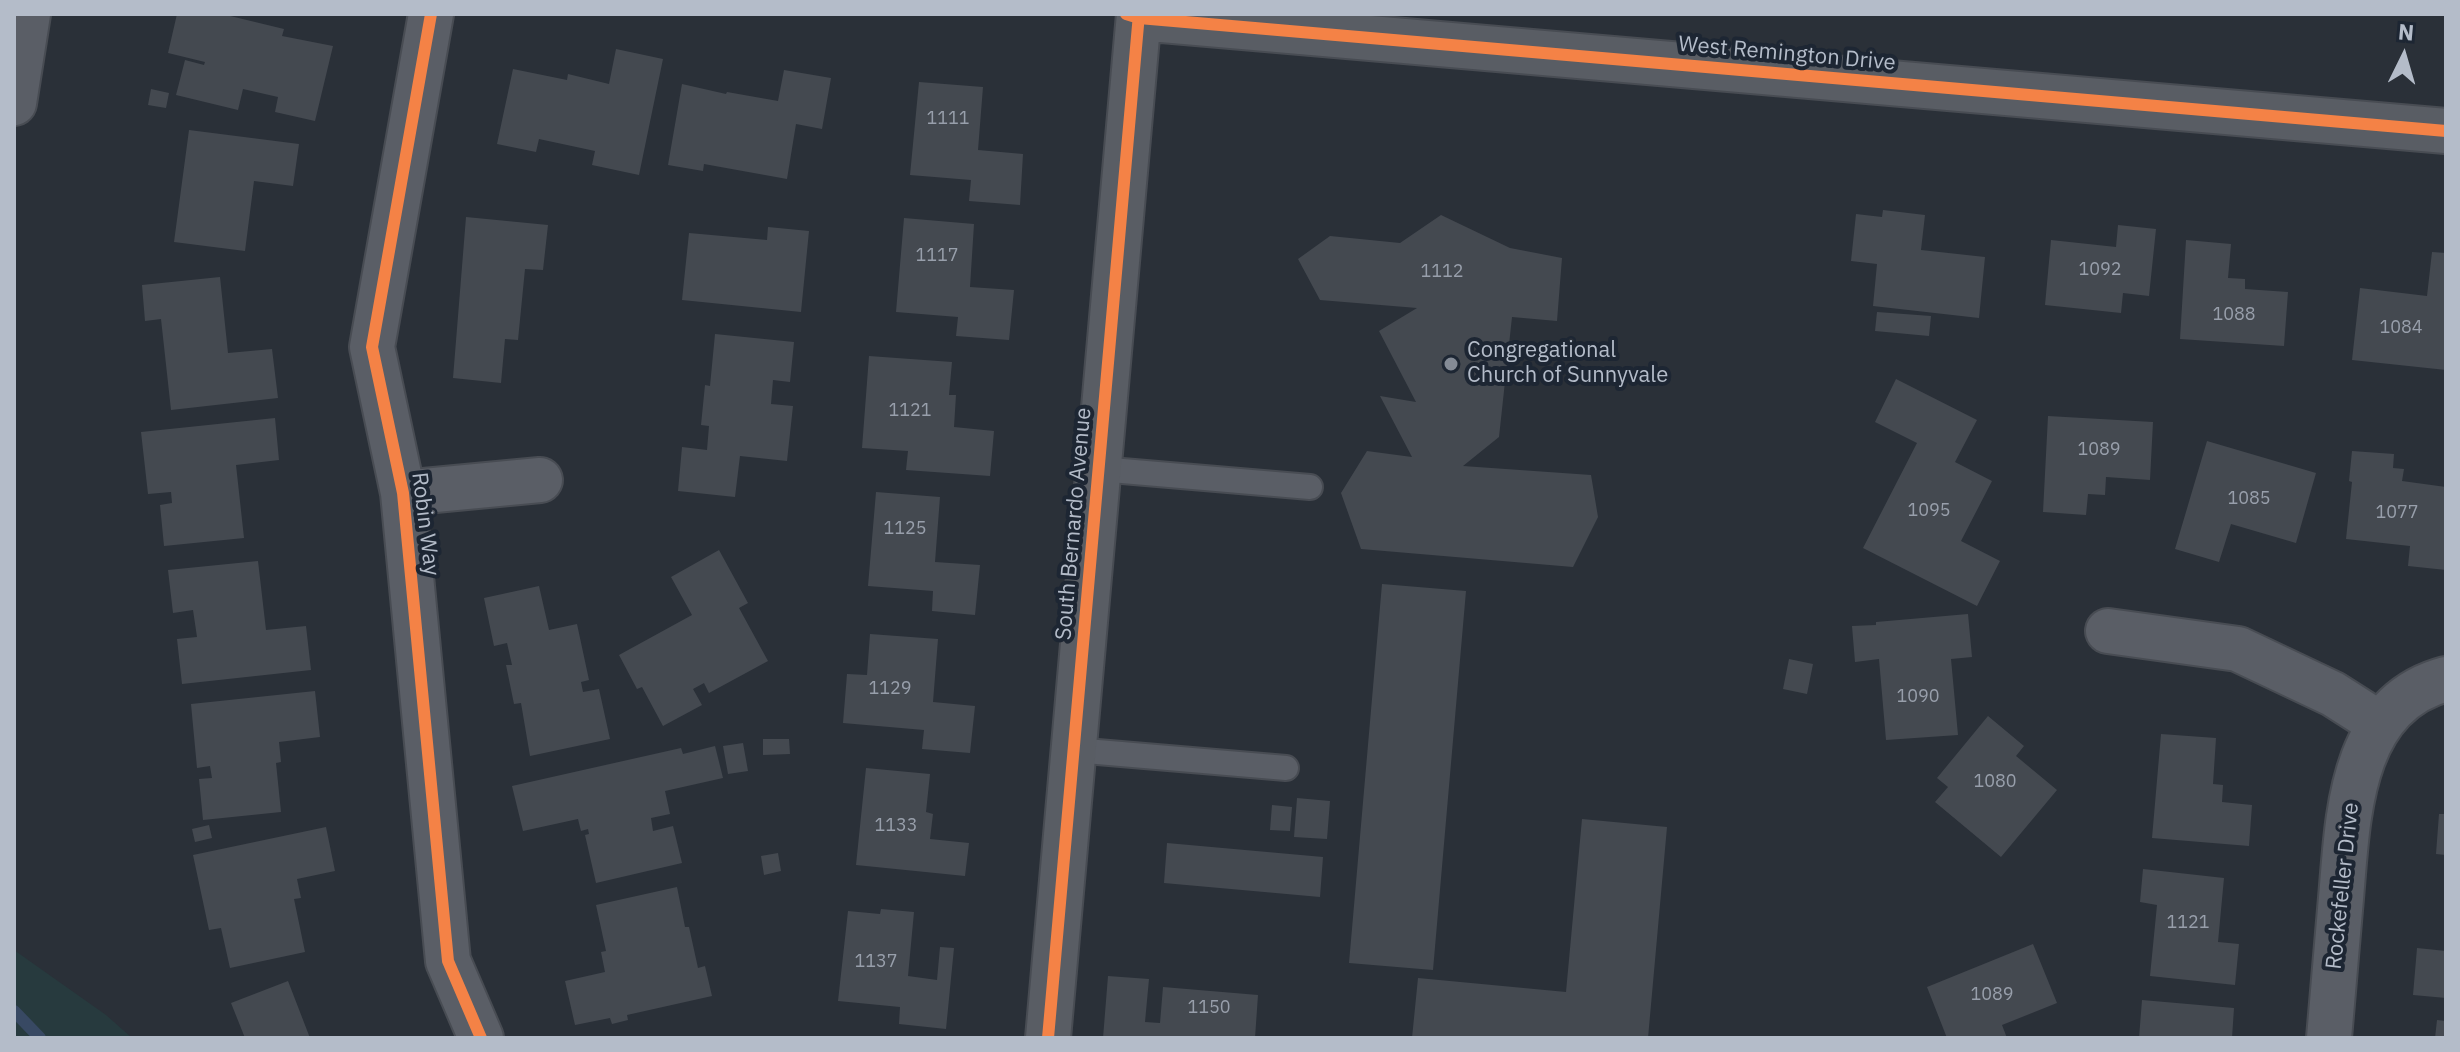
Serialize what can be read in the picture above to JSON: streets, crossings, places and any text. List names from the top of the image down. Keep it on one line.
{"streets":{"street":["West Remington Drive","Robin Way","South Bernardo Avenue","Rockefeller Drive"]},"crossings":[["West Remington Drive","South Bernardo Avenue"]],"places":["Congregational Church of Sunnyvale"],"house_numbers":["1111","1117","1092","1112","1088","1084","1121","1089","1085","1095","1077","1125","1129","1090","1080","1133","1121","1137","1089","1150"],"north":"top"}
